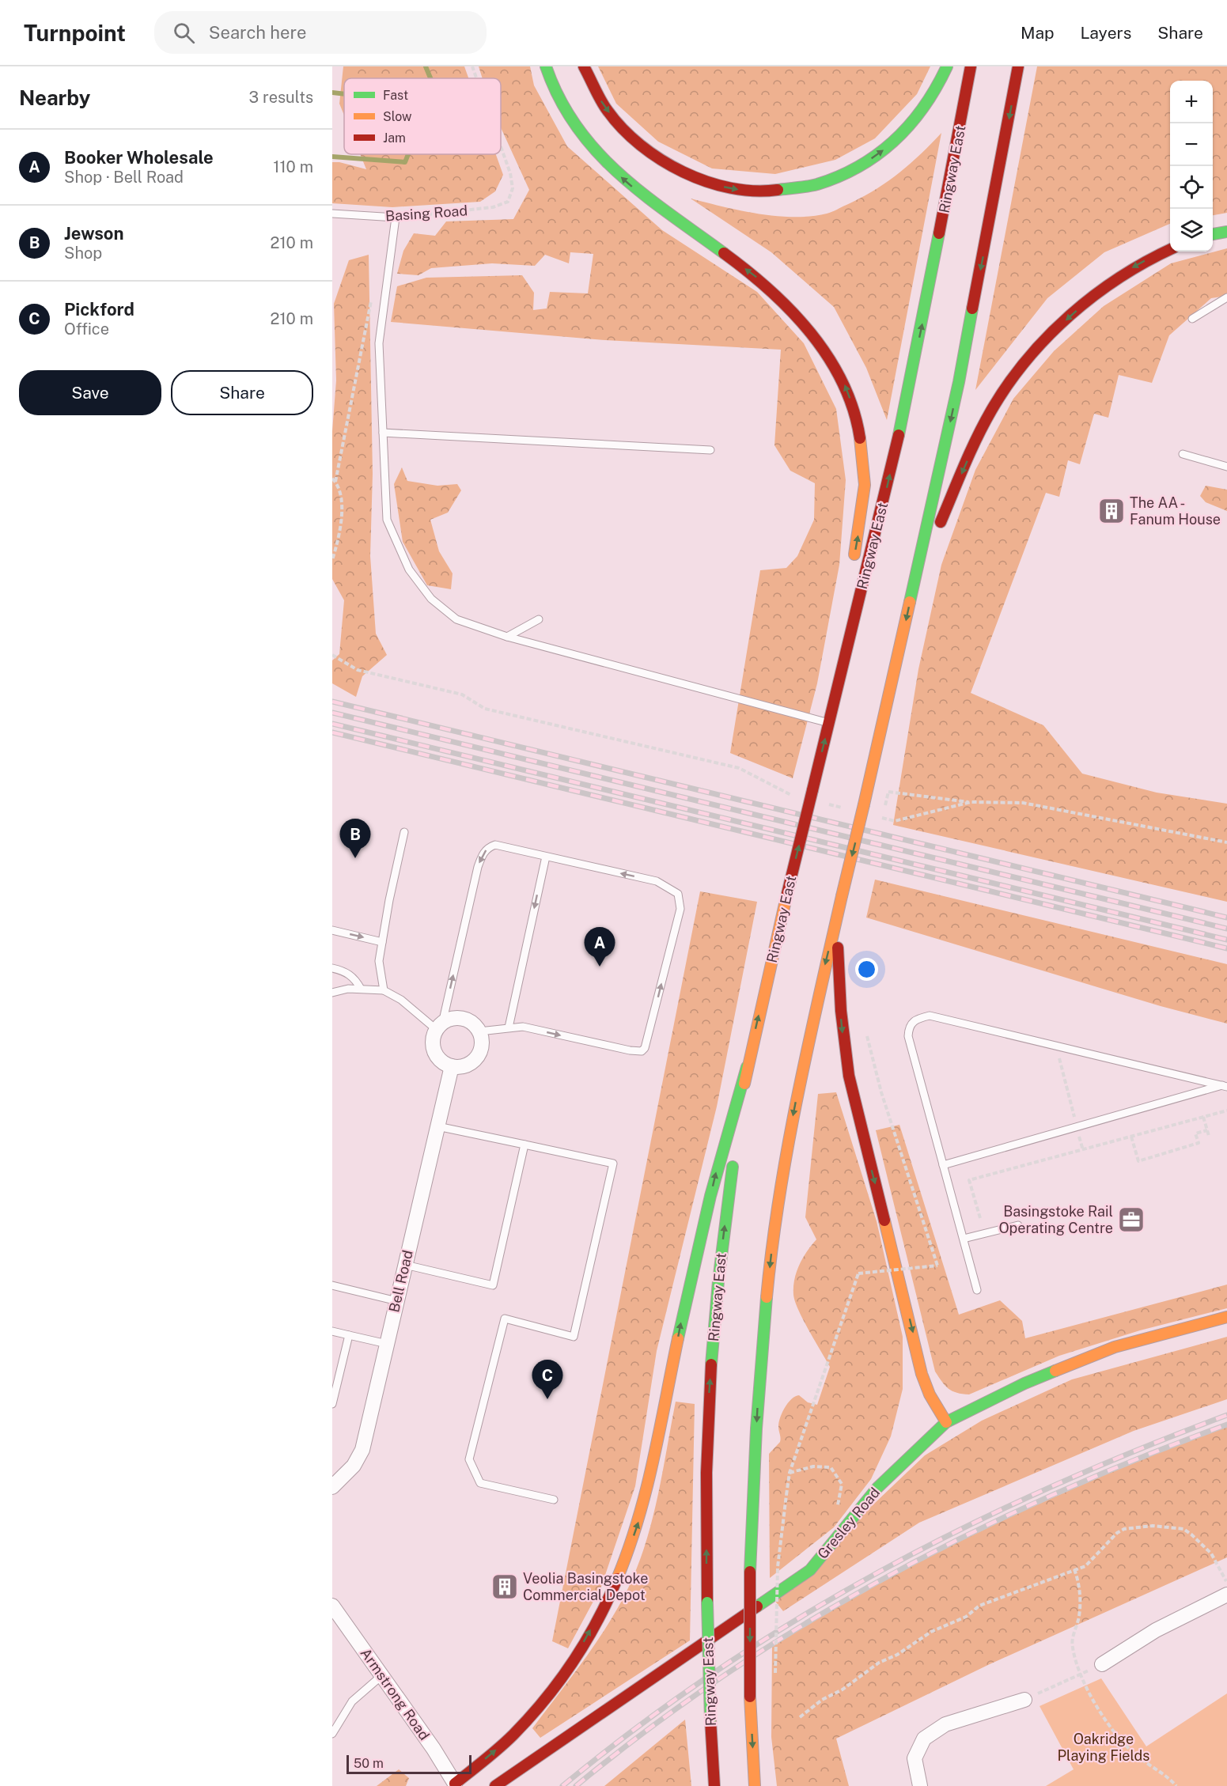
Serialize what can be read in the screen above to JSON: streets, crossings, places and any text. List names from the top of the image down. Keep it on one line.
{"streets":{"main road":["Ringway East","Gresley Road"],"street":["Bell Road","Armstrong Road"],"lane":["Basing Road"]},"parks":["Oakridge Playing Fields"],"places":{"building":["The AA - Fanum House","Veolia Basingstoke Commercial Depot"],"office":["Basingstoke Rail Operating Centre"]},"legend":["Fast","Slow","Jam"],"scale_bar":"50 m","page":{"header":"Turnpoint","search":"Search here","nav":["Map","Layers","Share"],"heading":["Nearby","3 results"],"map_buttons":["+","−"],"list":[{"mark":"A","name":"Booker Wholesale","note":"Shop · Bell Road","value":"110 m"},{"mark":"B","name":"Jewson","note":"Shop","value":"210 m"},{"mark":"C","name":"Pickford","note":"Office","value":"210 m"}],"buttons":["Save","Share"],"pins":["B","A","C"],"scale":"50 m"}}
